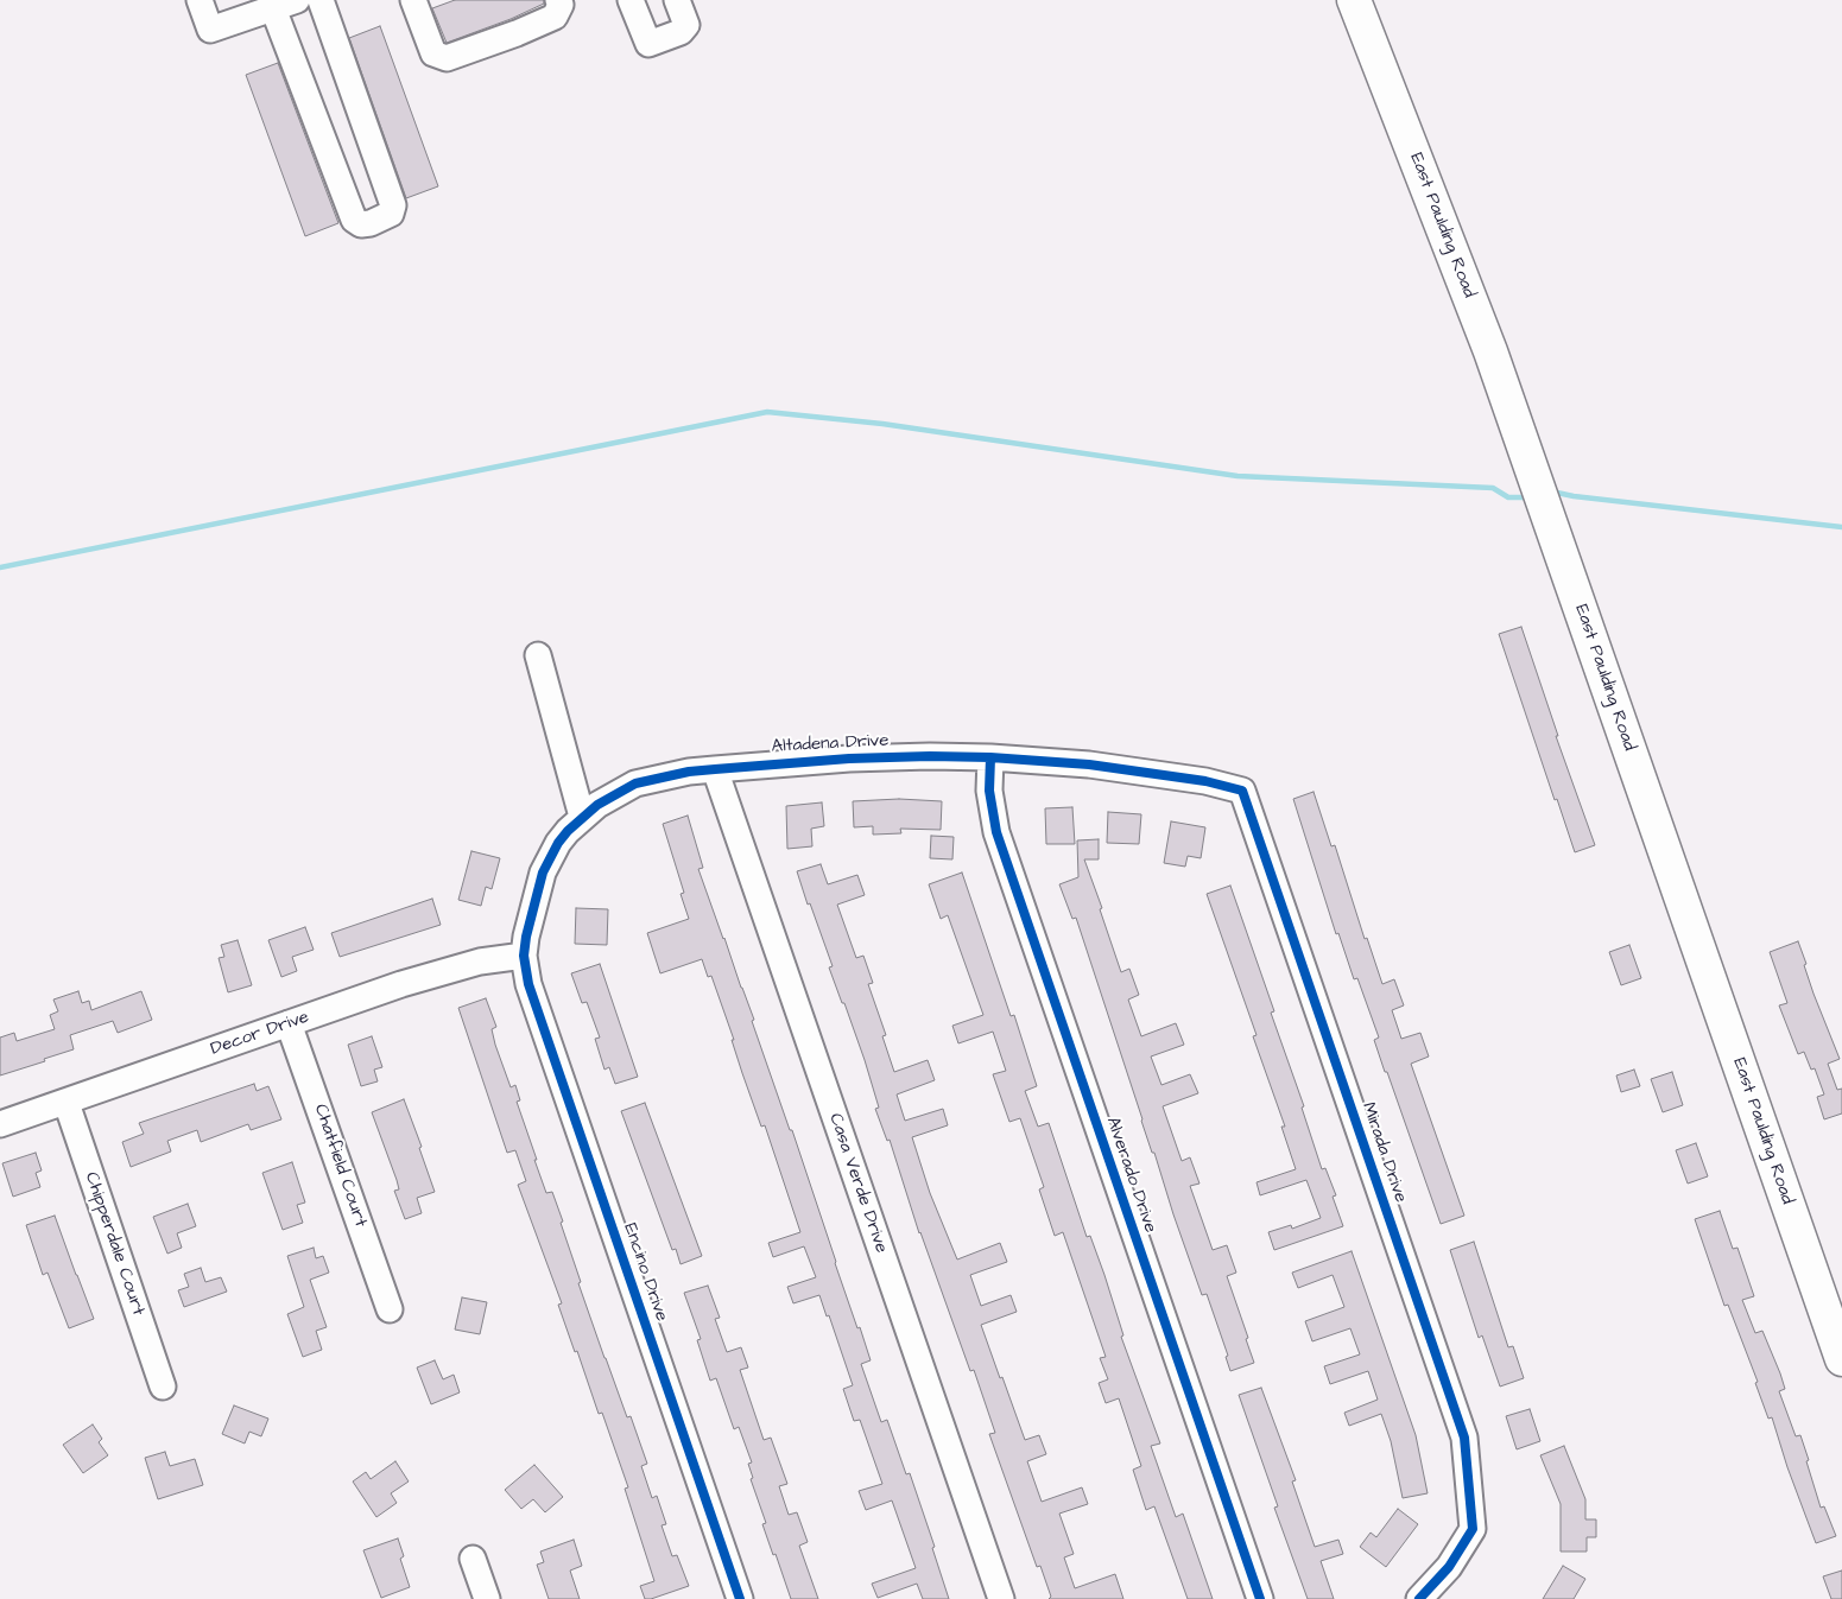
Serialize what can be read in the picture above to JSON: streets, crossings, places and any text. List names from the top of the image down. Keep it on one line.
{"streets":{"main road":["East Paulding Road"],"street":["Altadena Drive","Decor Drive","Mirada Drive","Chatfield Court","Alverado Drive","Casa Verde Drive","Chipperdale Court","Encino Drive"]},"crossings":[["Altadena Drive","Decor Drive"],["Altadena Drive","Mirada Drive"],["Altadena Drive","Alverado Drive"],["Altadena Drive","Casa Verde Drive"],["Altadena Drive","Encino Drive"],["Decor Drive","Chatfield Court"],["Decor Drive","Chipperdale Court"],["Decor Drive","Encino Drive"]]}
